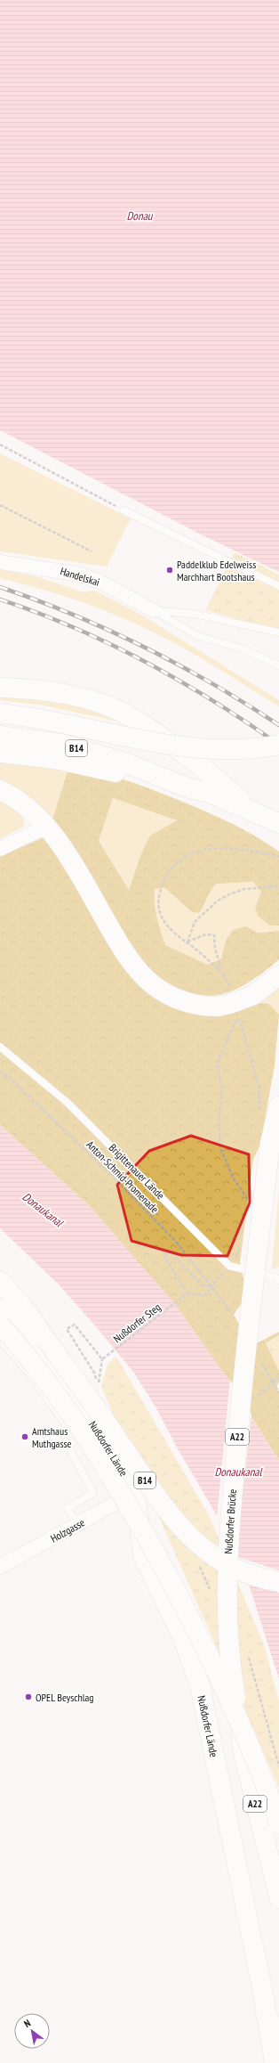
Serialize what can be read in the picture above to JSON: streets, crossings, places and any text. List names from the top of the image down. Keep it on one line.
{"streets":{"main road":["B14","A22","Nußdorfer Lände","Nußdorfer Brücke"],"street":["Handelskai","Holzgasse"],"lane":["Brigittenauer Lände"],"path":["Anton-Schmid-Promenade","Nußdorfer Steg"]},"crossings":[["Nußdorfer Lände","Holzgasse"]],"water":["Donau","Donaukanal"],"places":["Paddelklub Edelweiss Marchhart Bootshaus","Amtshaus Muthgasse","OPEL Beyschlag"],"north":"top left"}
